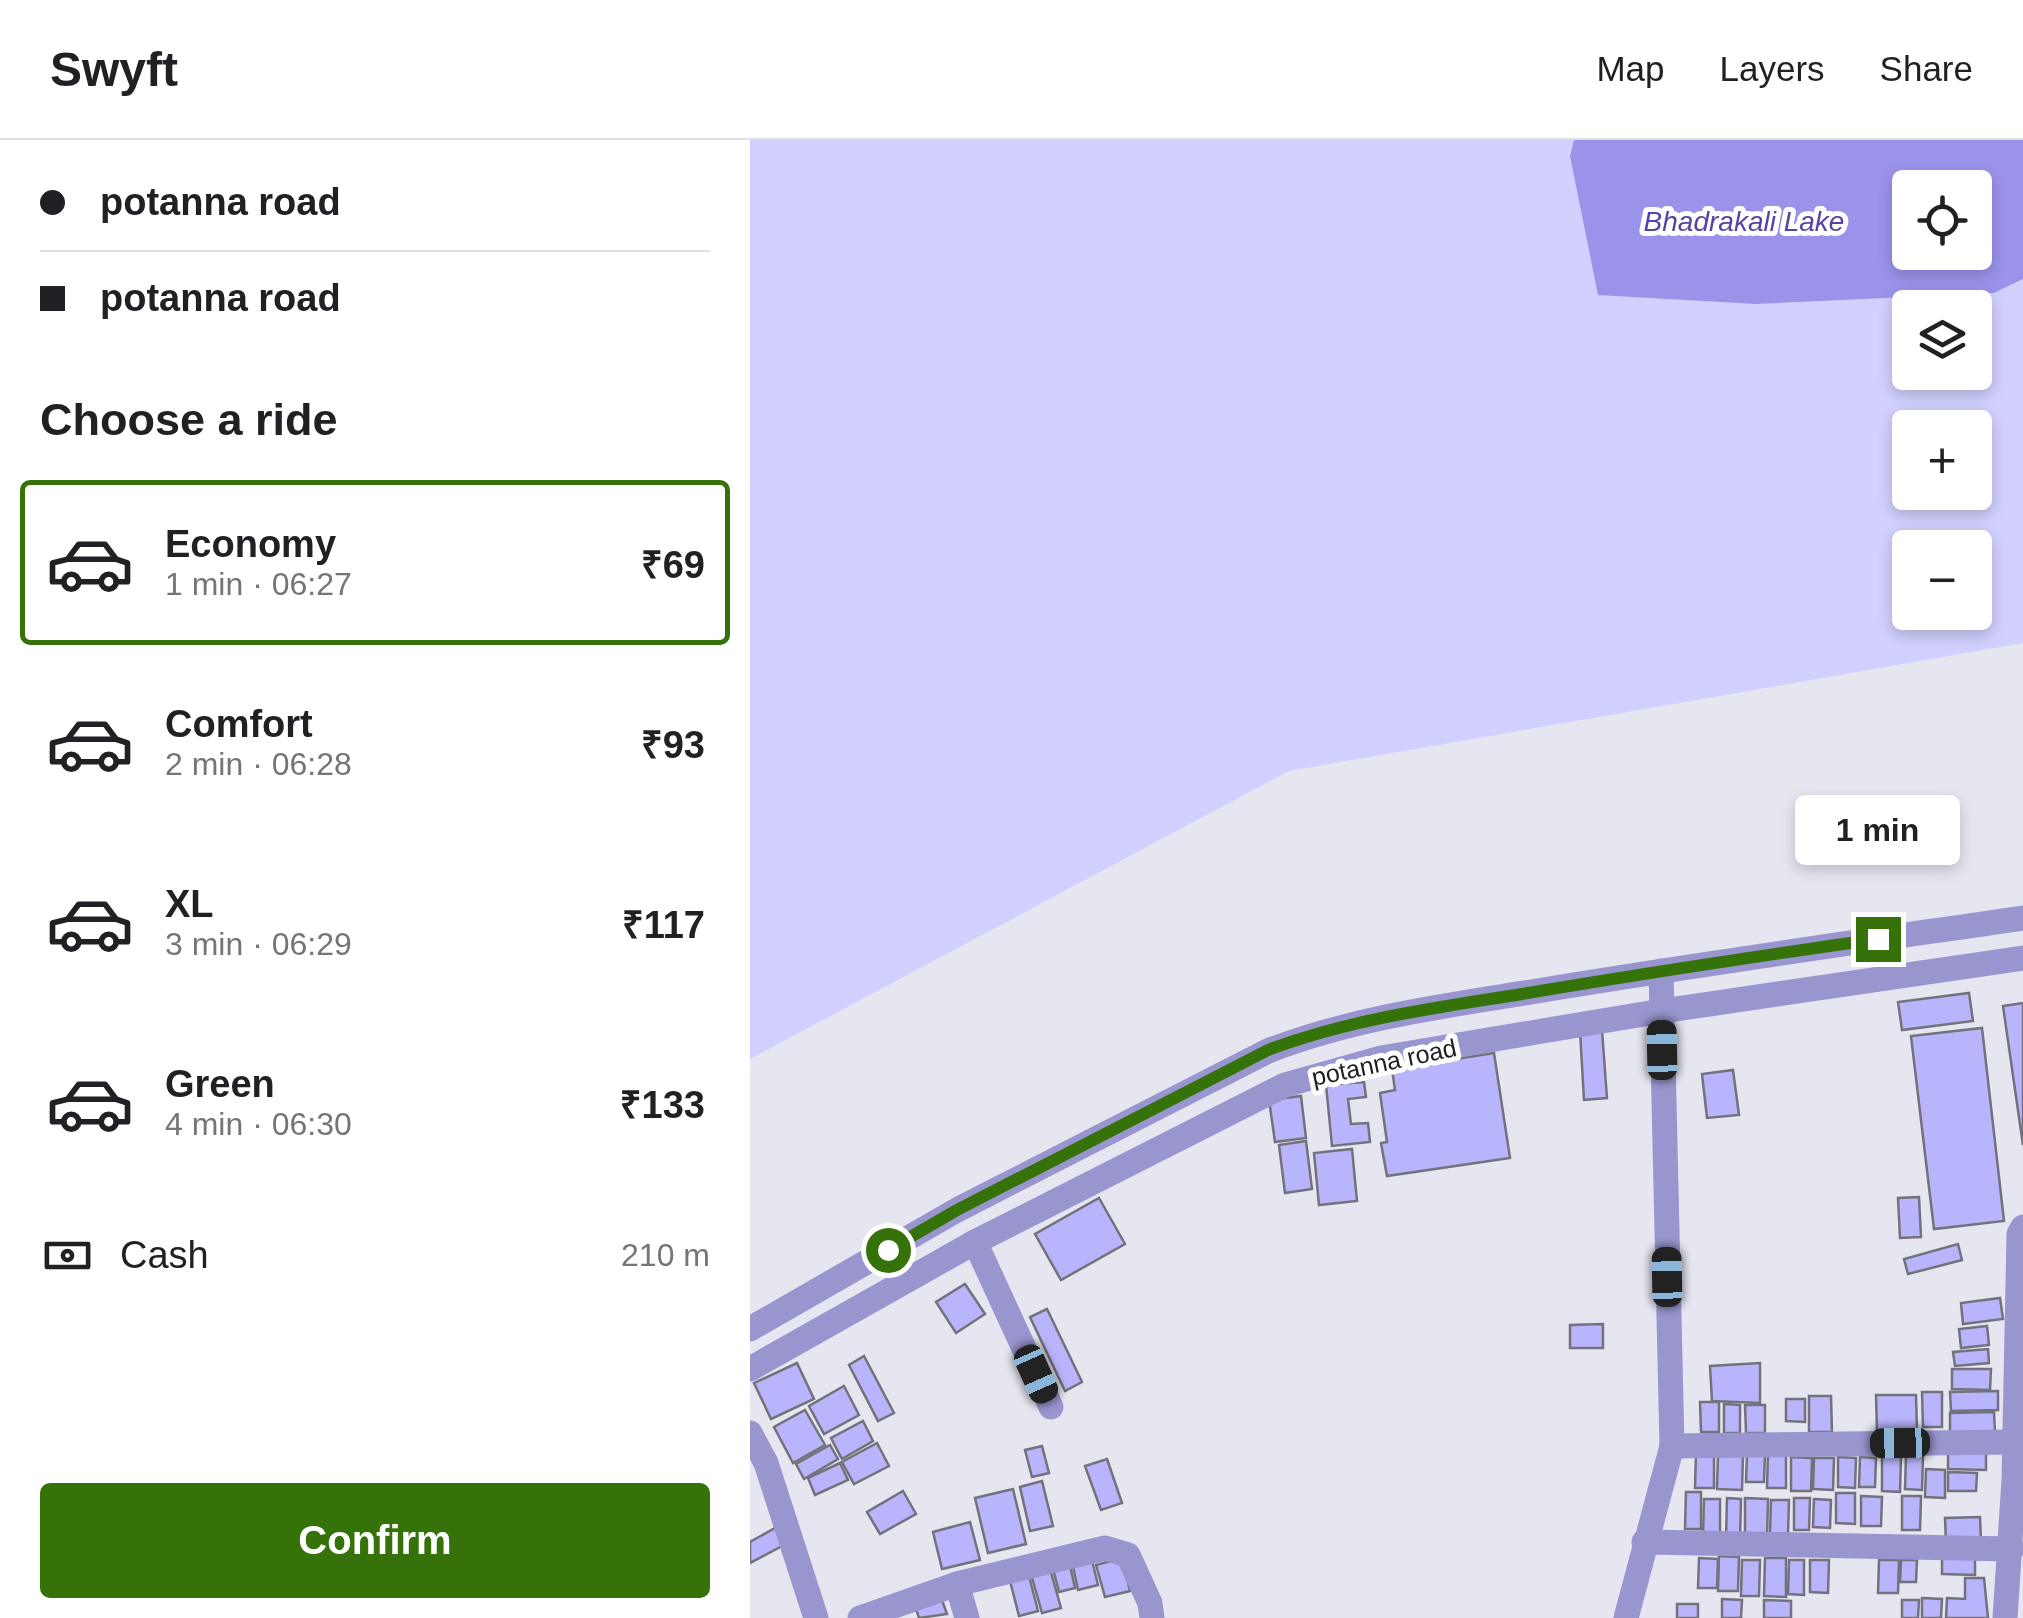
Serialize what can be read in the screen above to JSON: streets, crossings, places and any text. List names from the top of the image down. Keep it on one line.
{"streets":{"street":["potanna road"]},"water":["Bhadrakali Lake"],"page":{"header":"Swyft","nav":["Map","Layers","Share"],"banner":["potanna road","potanna road"],"map_buttons":["+","−"],"heading":"Choose a ride","list":[{"name":"Economy","note":"1 min · 06:27","value":"₹69"},{"name":"Comfort","note":"2 min · 06:28","value":"₹93"},{"name":"XL","note":"3 min · 06:29","value":"₹117"},{"name":"Green","note":"4 min · 06:30","value":"₹133"}],"bubble":"1 min","pay":["Cash","210 m"],"buttons":"Confirm"}}
